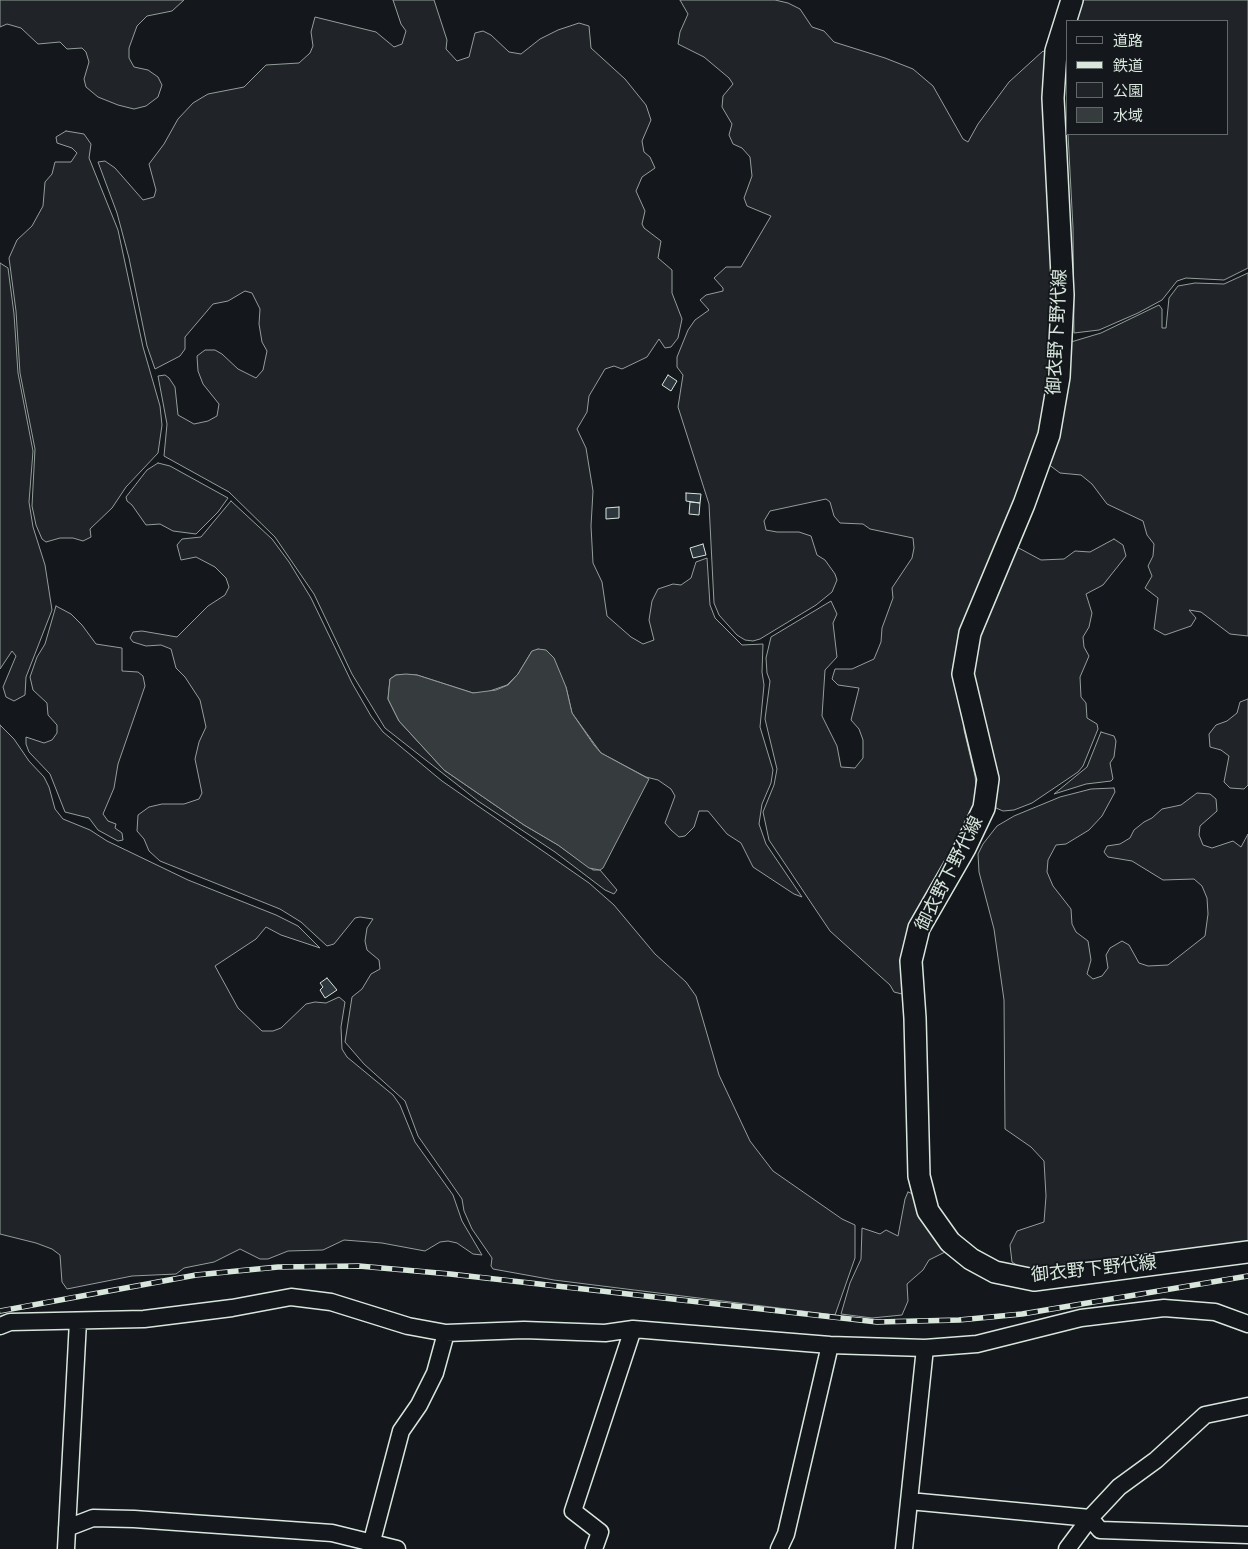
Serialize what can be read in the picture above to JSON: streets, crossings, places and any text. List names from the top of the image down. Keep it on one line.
{"streets":{"main road":["御衣野下野代線"]},"legend":["道路","鉄道","公園","水域"]}
